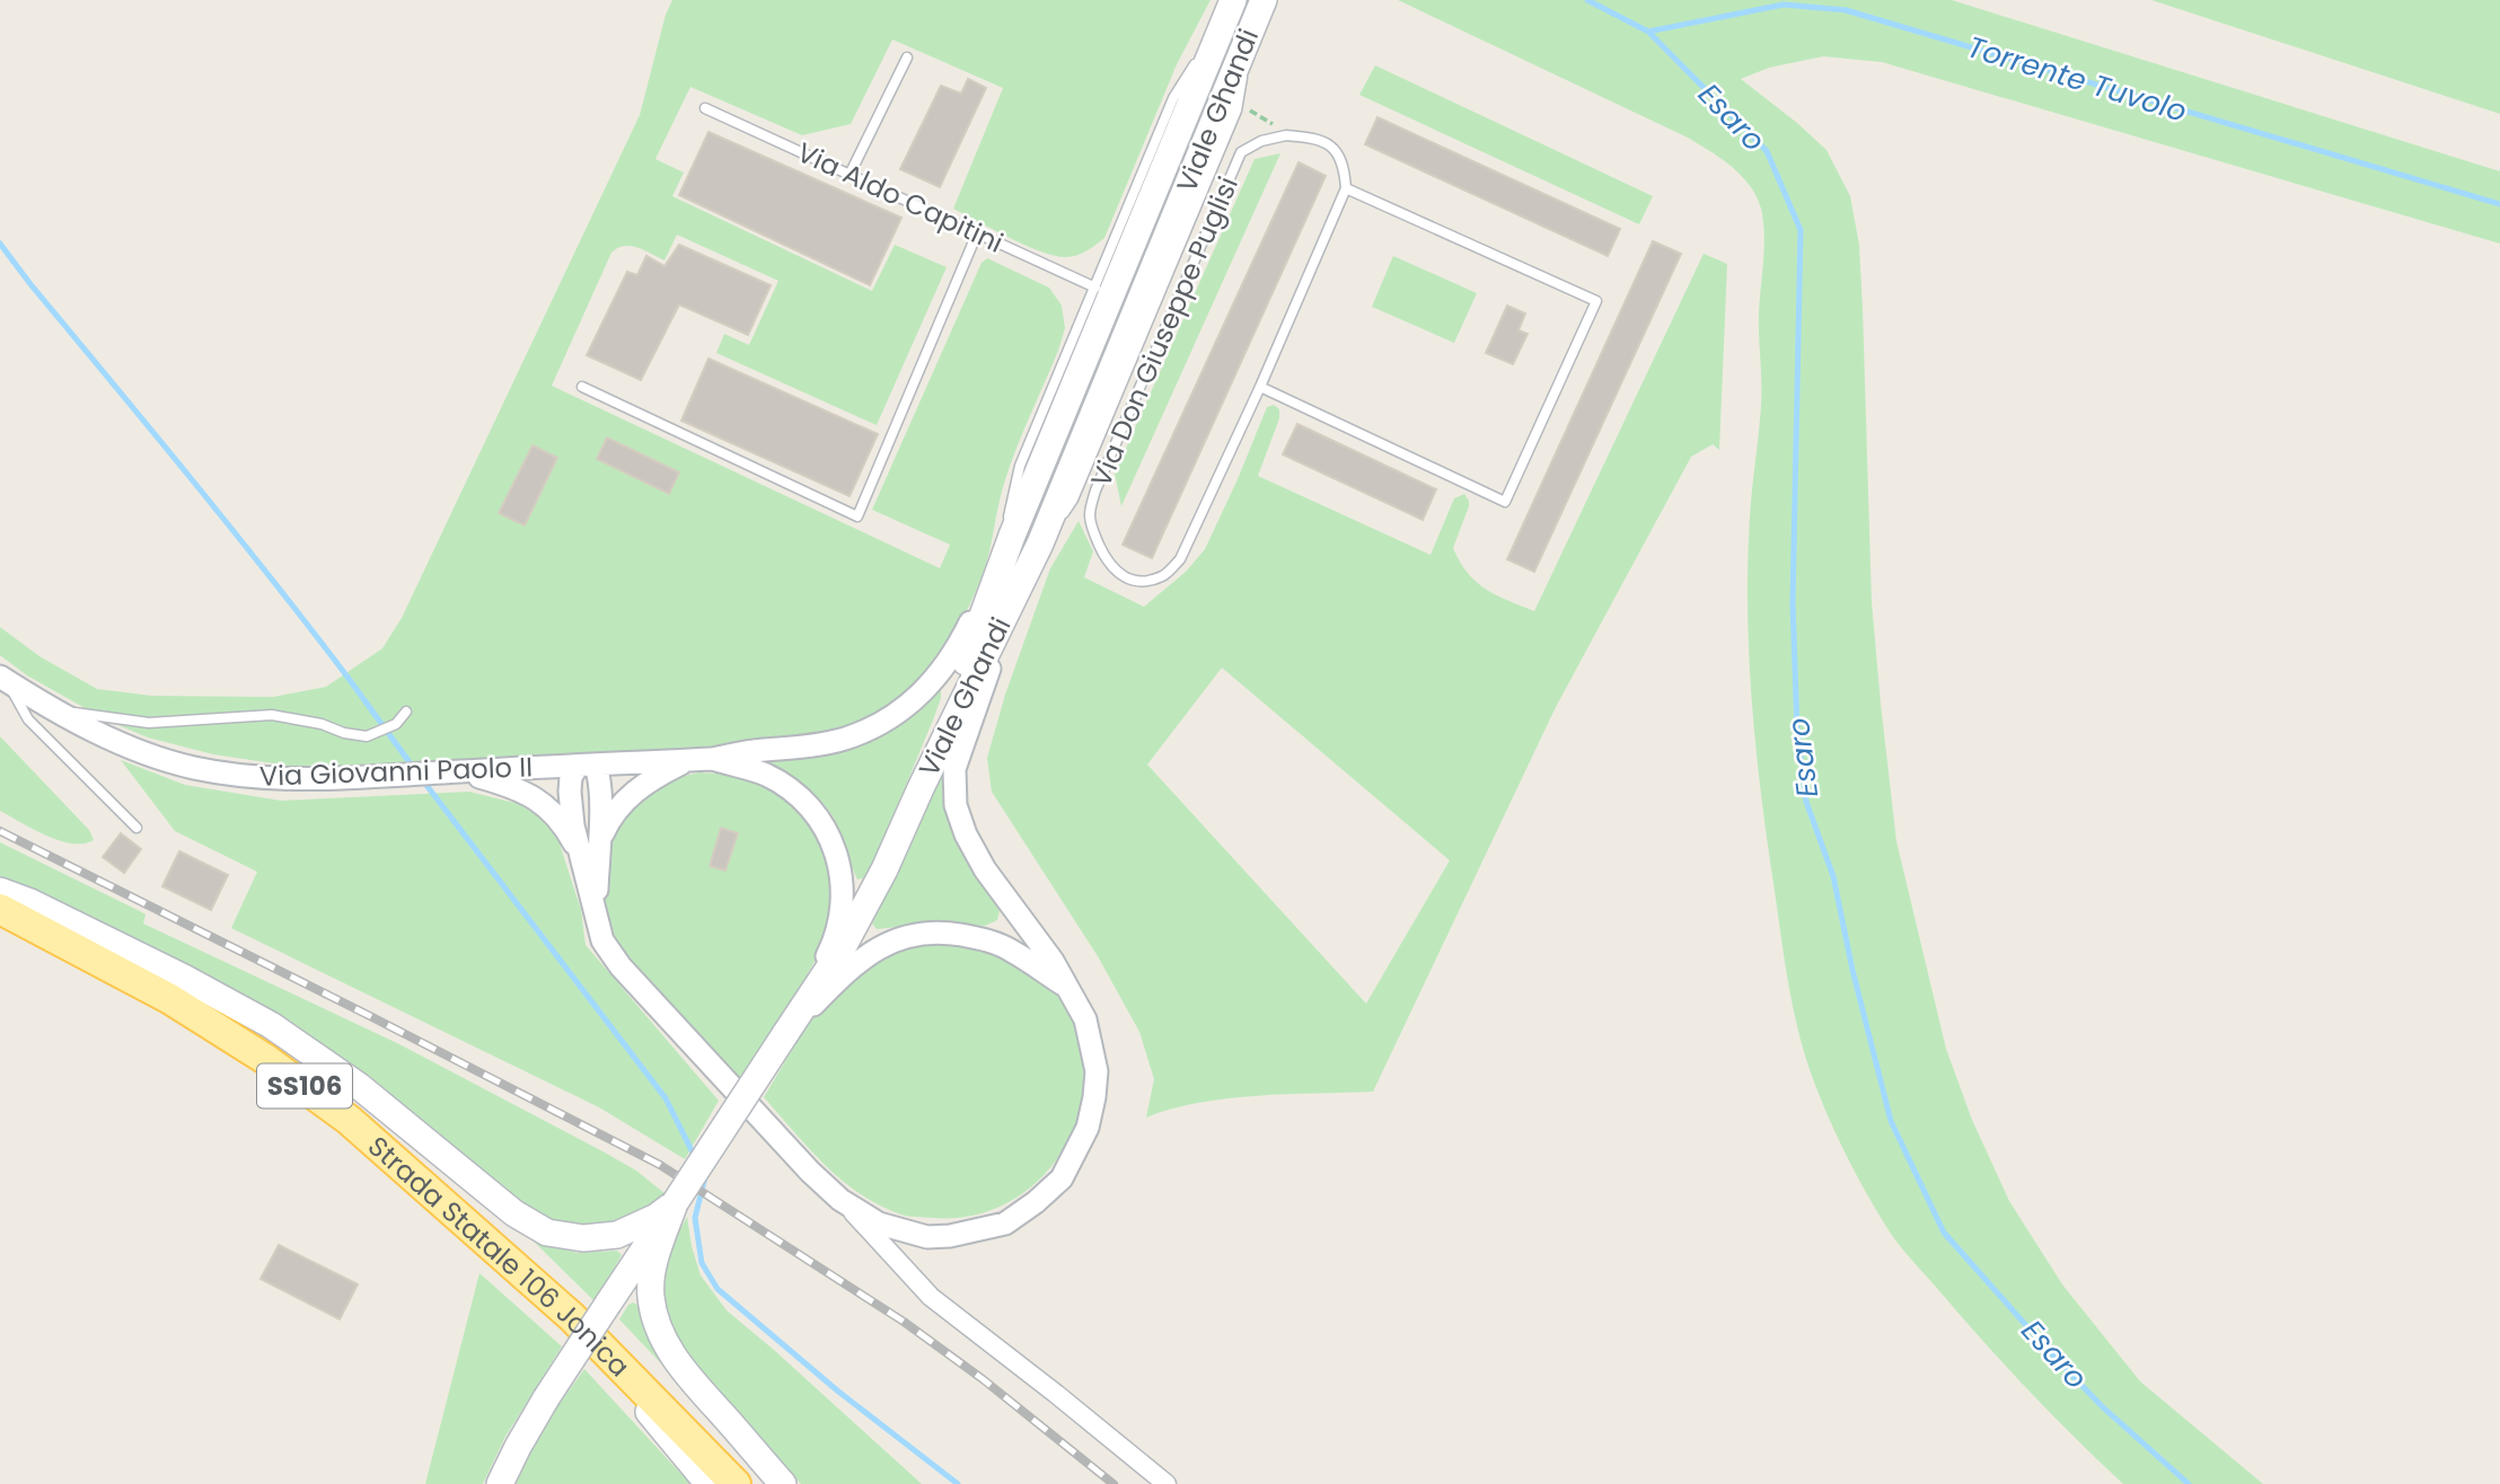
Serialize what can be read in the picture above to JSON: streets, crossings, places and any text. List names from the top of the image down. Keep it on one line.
{"streets":{"main road":["Viale Ghandi","SS106","Strada Statale 106 Jonica"],"street":["Via Giovanni Paolo II"],"lane":["Via Aldo Capitini","Via Don Giuseppe Puglisi"]},"water":["Torrente Tuvolo","Esaro"]}
